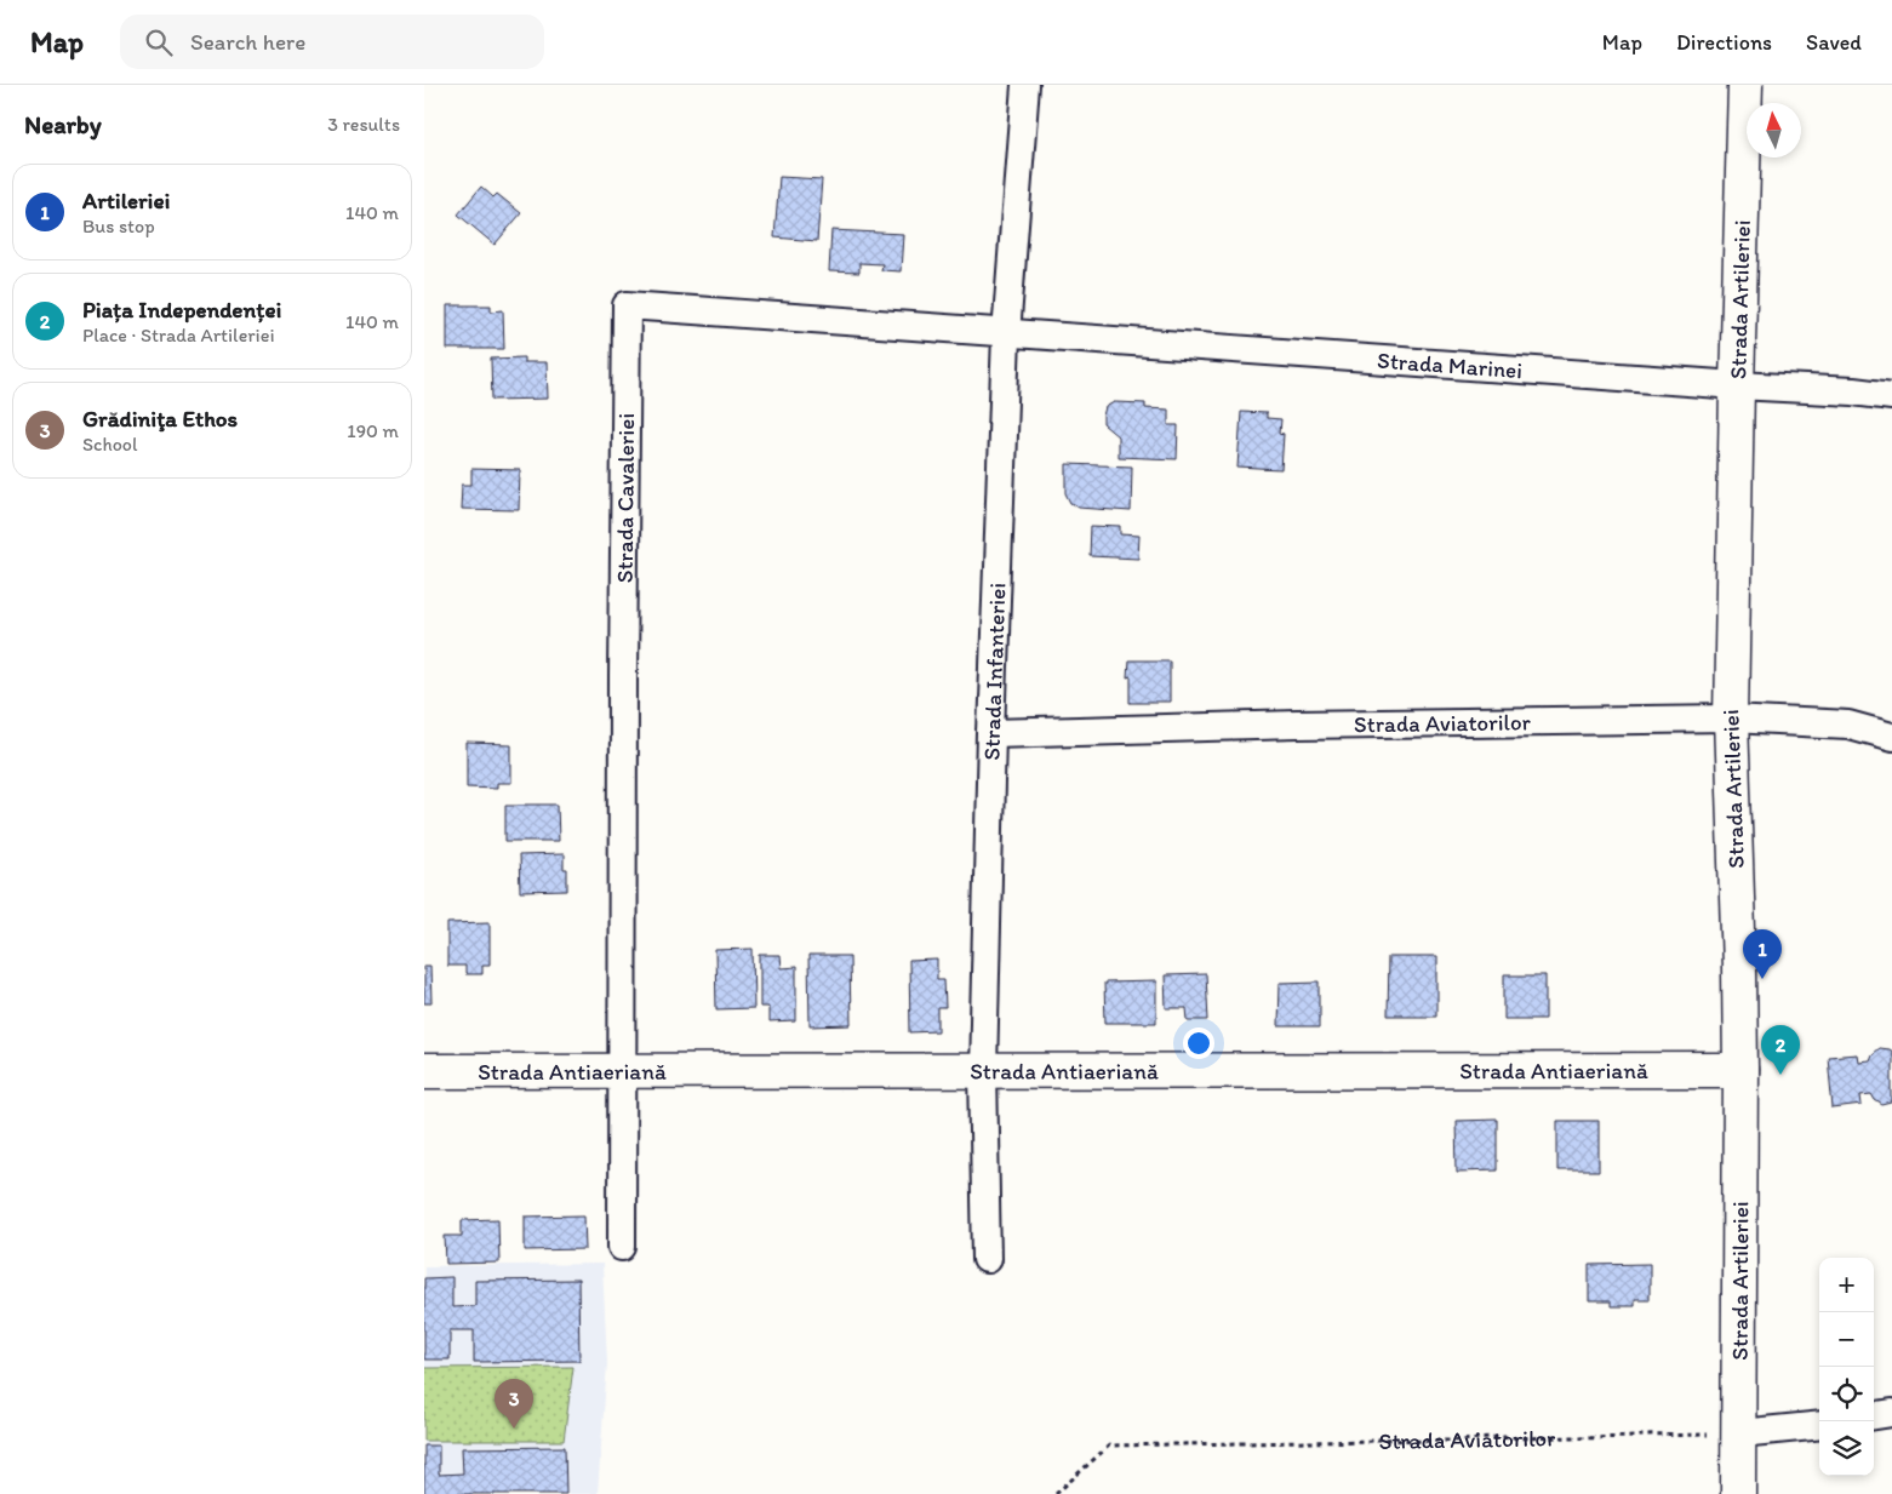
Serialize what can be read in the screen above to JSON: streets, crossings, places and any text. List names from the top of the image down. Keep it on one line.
{"streets":{"street":["Strada Artileriei","Strada Marinei","Strada Cavaleriei","Strada Infanteriei","Strada Aviatorilor","Strada Antiaeriană"]},"crossings":[["Strada Artileriei","Strada Marinei"],["Strada Artileriei","Strada Aviatorilor"],["Strada Artileriei","Strada Antiaeriană"],["Strada Marinei","Strada Cavaleriei"],["Strada Marinei","Strada Infanteriei"],["Strada Cavaleriei","Strada Infanteriei"],["Strada Cavaleriei","Strada Antiaeriană"],["Strada Infanteriei","Strada Aviatorilor"],["Strada Infanteriei","Strada Antiaeriană"]],"north":"top","page":{"header":"Map","search":"Search here","nav":["Map","Directions","Saved"],"heading":["Nearby","3 results"],"list":[{"mark":"1","name":"Artileriei","note":"Bus stop","value":"140 m"},{"mark":"2","name":"Piața Independenței","note":"Place · Strada Artileriei","value":"140 m"},{"mark":"3","name":"Grădiniţa Ethos","note":"School","value":"190 m"}],"pins":["1","2","3"],"map_buttons":["+","−"]}}
